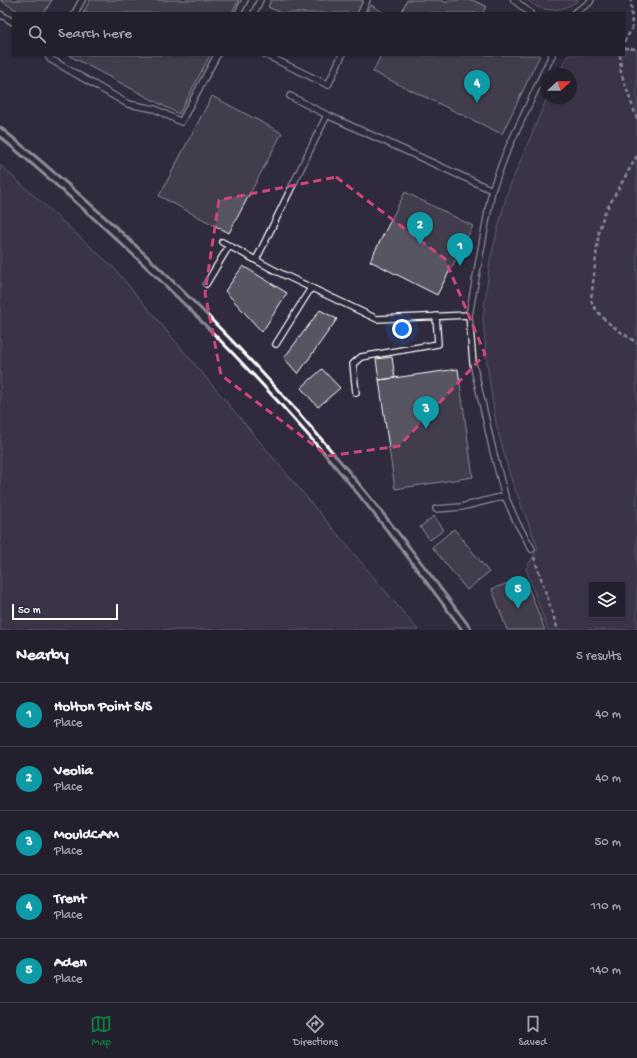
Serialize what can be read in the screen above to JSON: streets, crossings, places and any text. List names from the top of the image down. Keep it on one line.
{"scale_bar":"50 m","north":"right","page":{"search":"Search here","pins":["4","2","1","3","5"],"scale":"50 m","heading":["Nearby","5 results"],"list":[{"mark":"1","name":"Holton Point S/S","note":"Place","value":"40 m"},{"mark":"2","name":"Veolia","note":"Place","value":"40 m"},{"mark":"3","name":"MouldCAM","note":"Place","value":"50 m"},{"mark":"4","name":"Trent","note":"Place","value":"110 m"},{"mark":"5","name":"Aden","note":"Place","value":"140 m"}],"nav":["Map","Directions","Saved"]}}
